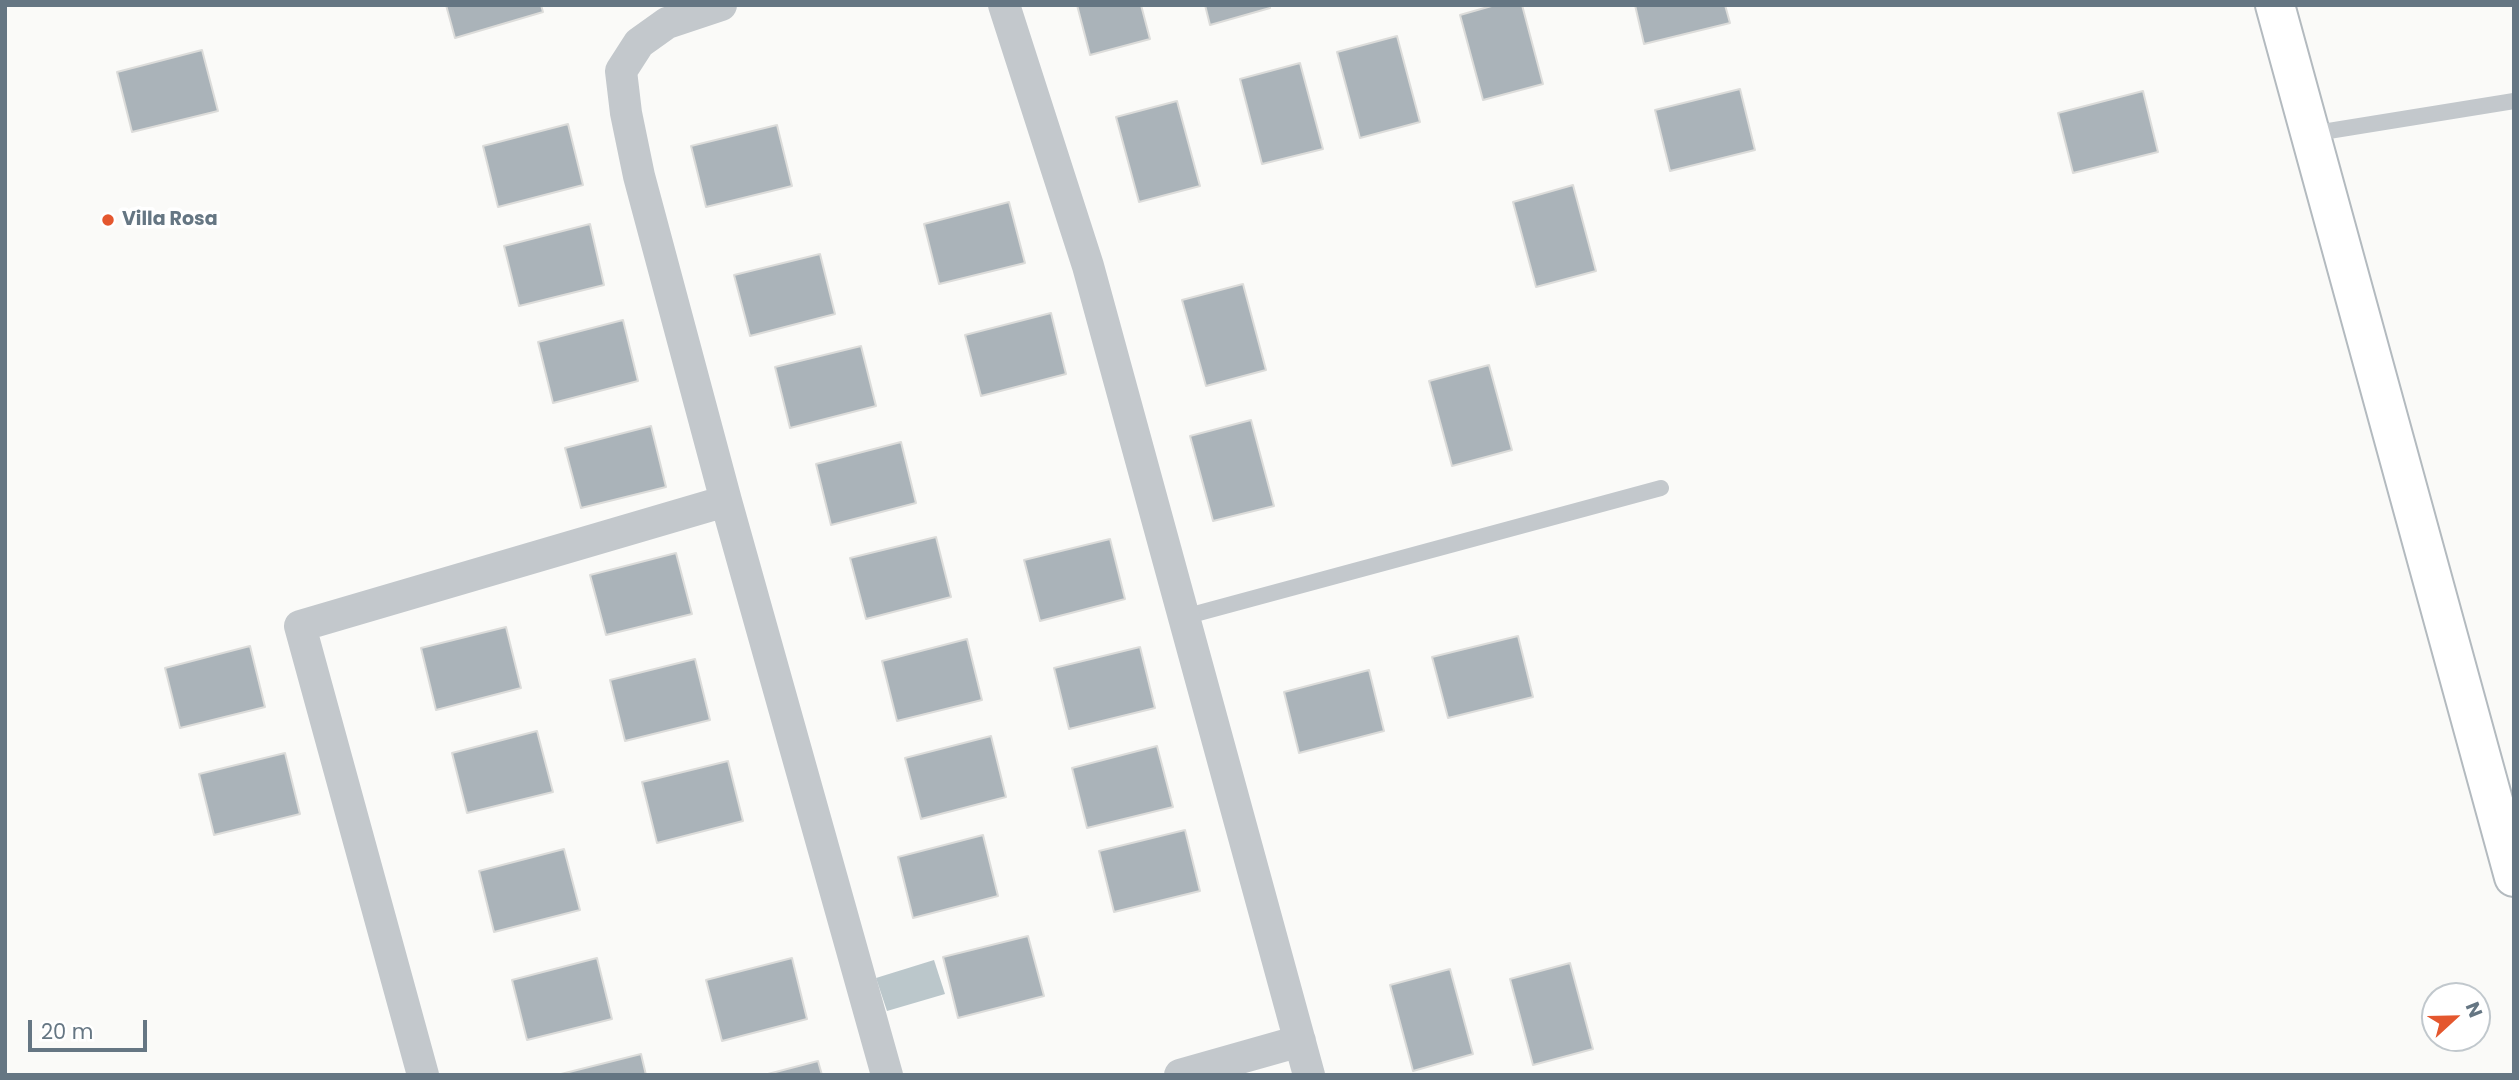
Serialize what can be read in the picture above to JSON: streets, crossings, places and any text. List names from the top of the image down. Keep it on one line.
{"places":["Villa Rosa"],"scale_bar":"20 m","north":"right"}
